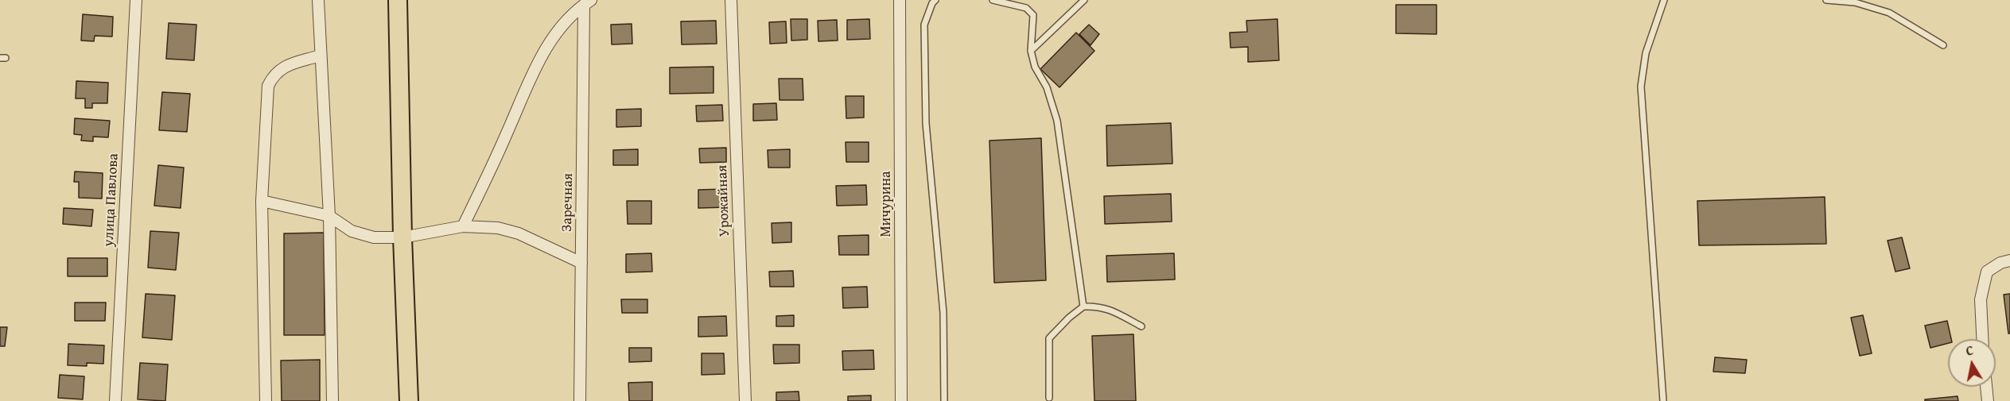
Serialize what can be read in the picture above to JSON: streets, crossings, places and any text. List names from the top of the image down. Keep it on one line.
{"streets":{"street":["улица Павлова","Урожайная","Заречная","Мичурина"]},"north":"top"}
